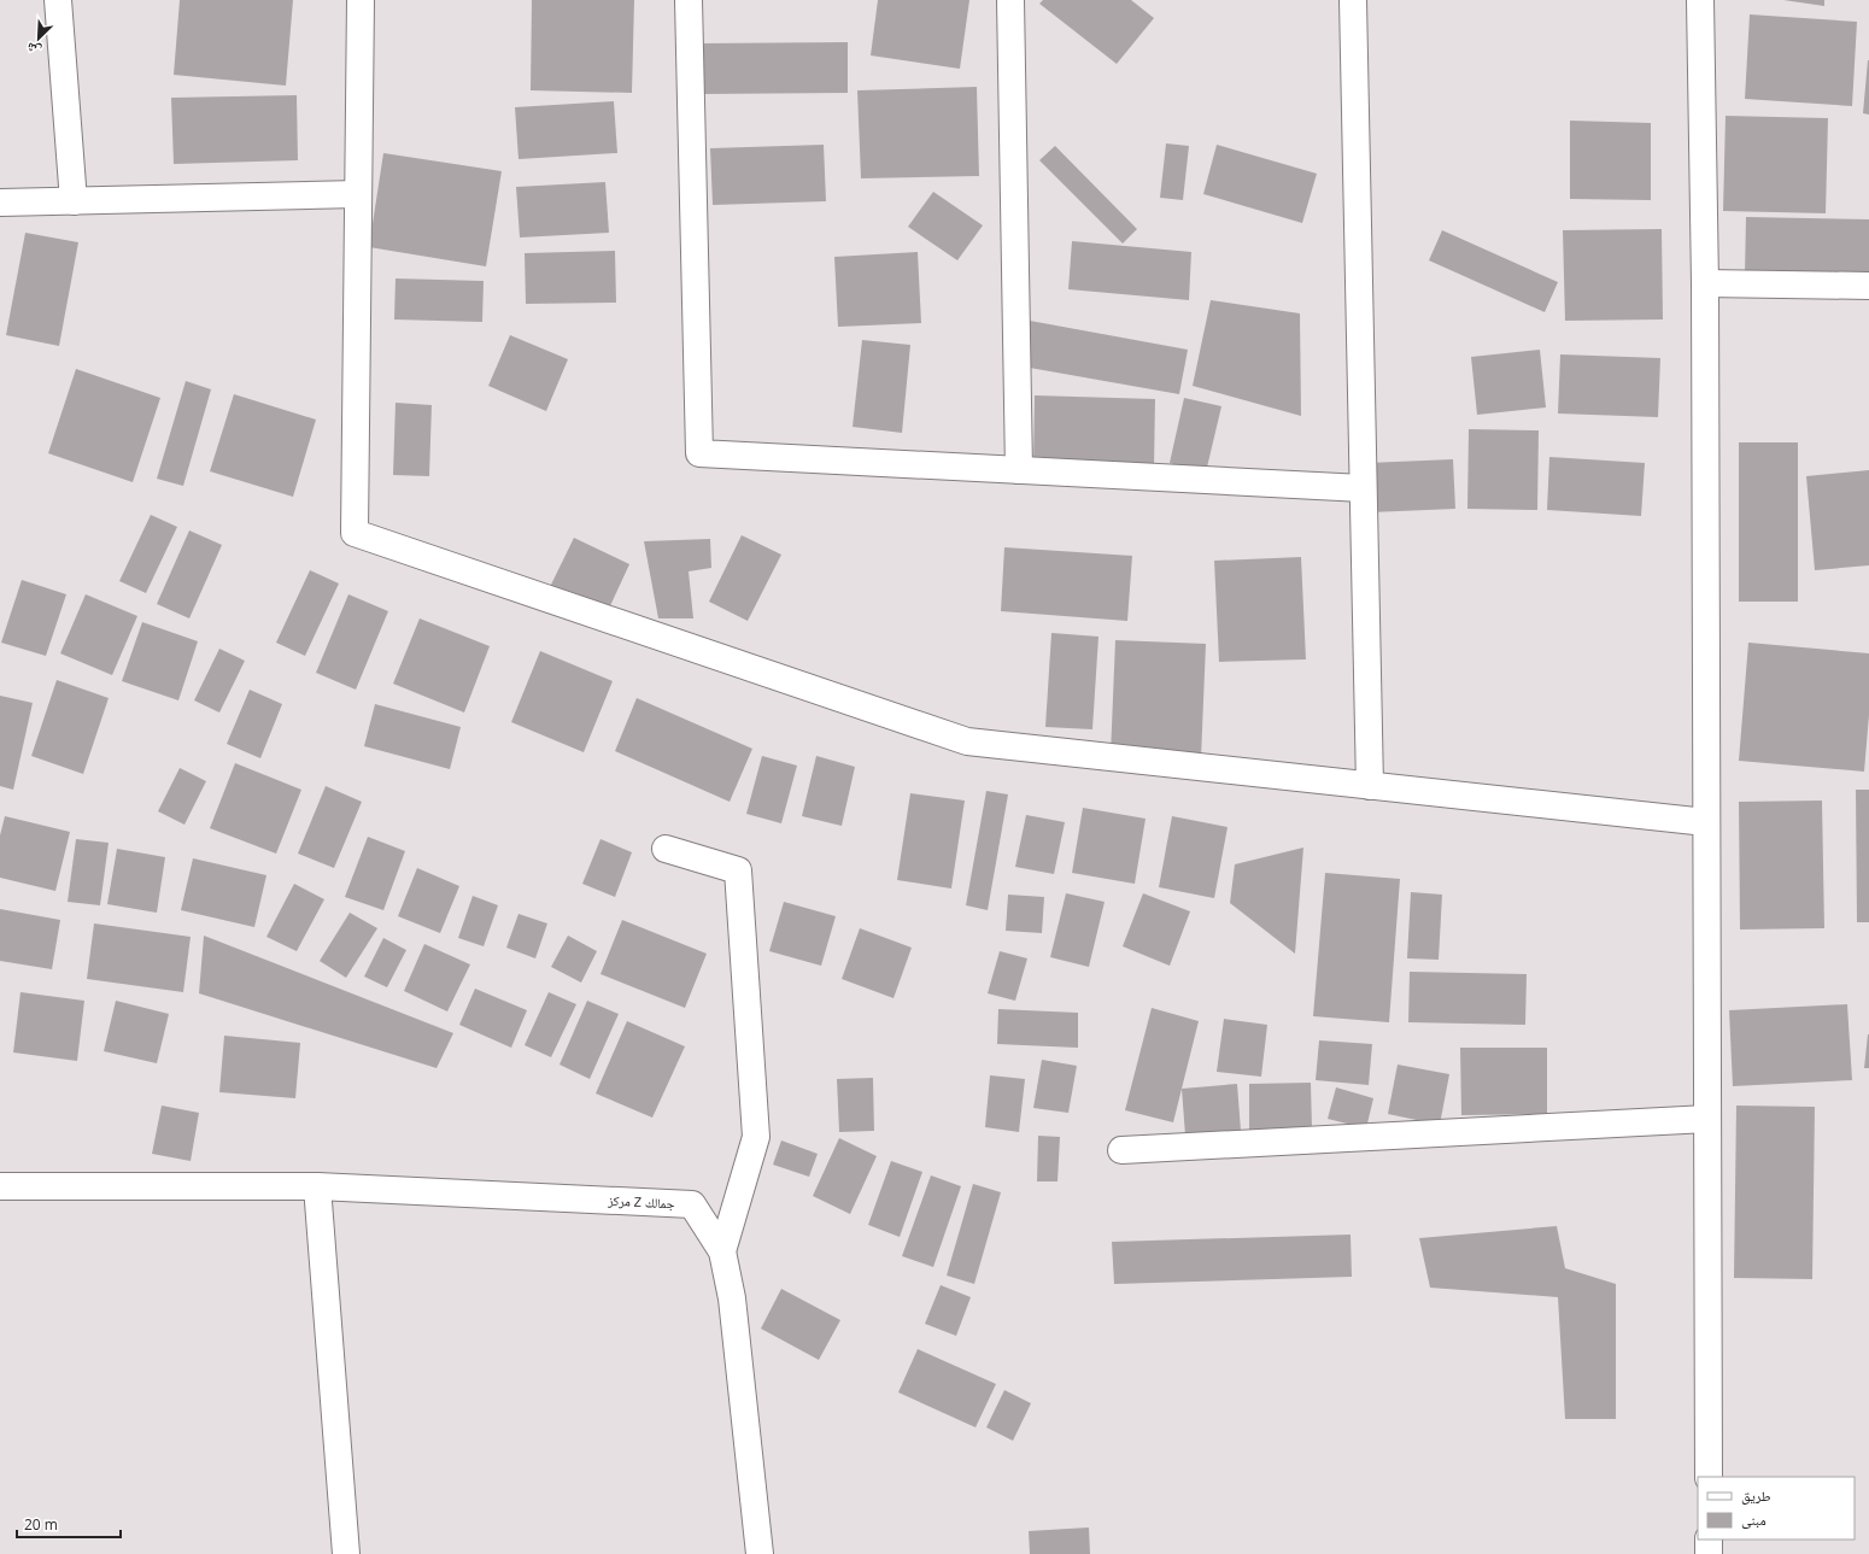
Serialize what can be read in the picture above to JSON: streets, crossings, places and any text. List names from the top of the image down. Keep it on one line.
{"streets":{"street":["مركز Z جمالك"]},"legend":["طريق","مبنى"],"scale_bar":"20 m","north":"bottom left"}
